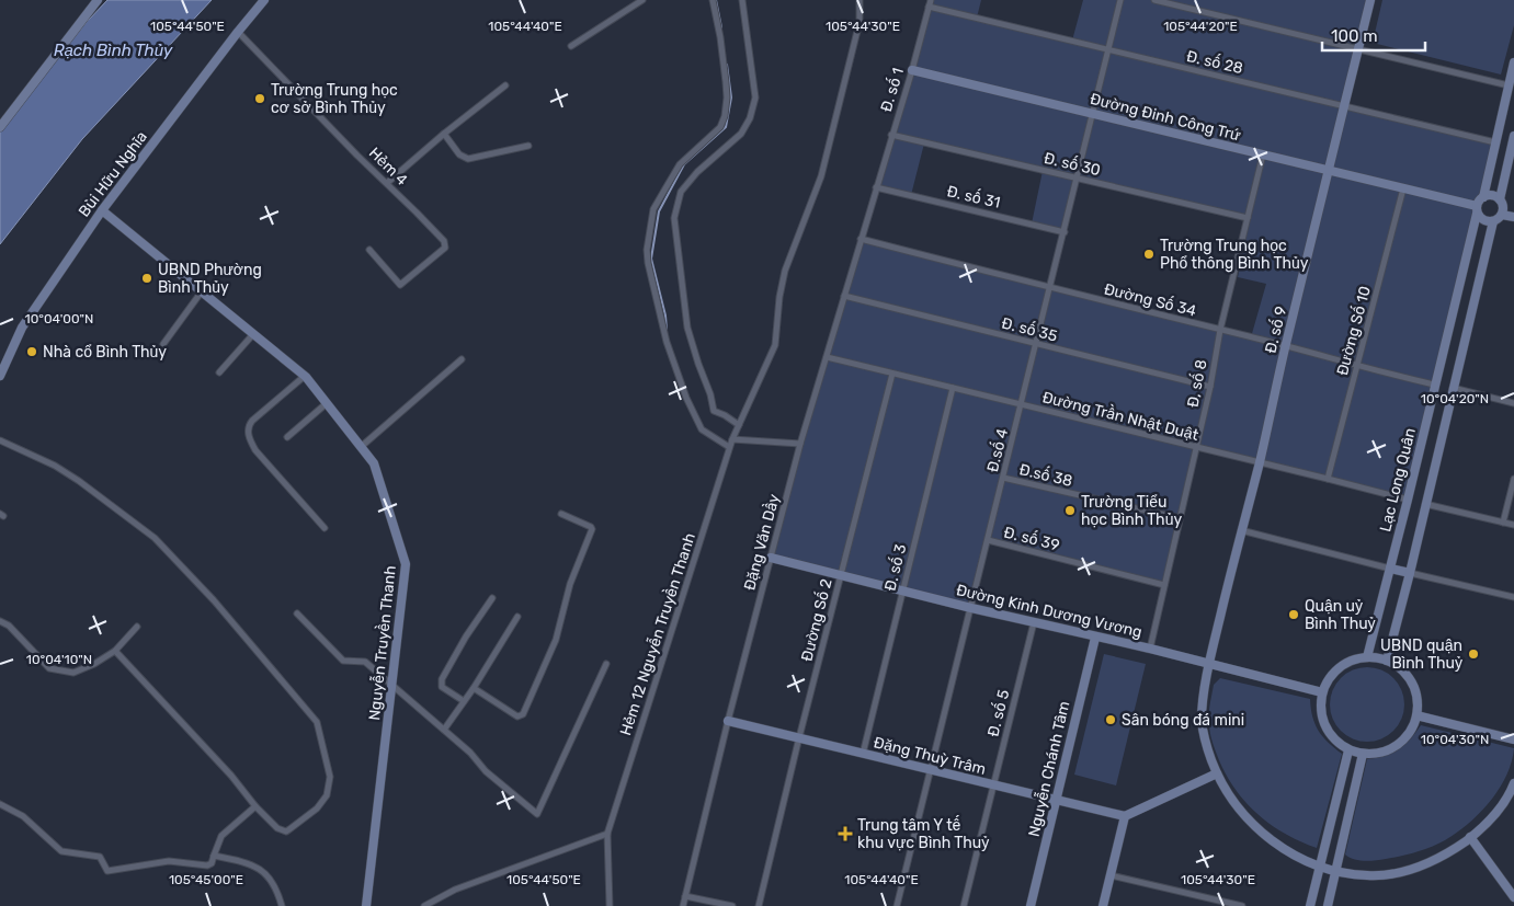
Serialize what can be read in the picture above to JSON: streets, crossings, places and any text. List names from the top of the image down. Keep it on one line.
{"streets":{"street":["Đ. số 28","Đ. số 1","Đường Đinh Công Trứ","Đ. số 30","Hẻm 4","Bùi Hữu Nghĩa","Đ. số 31","Đường Số 34","Đ. số 35","Đ. số 9","Đường Số 10","Đ, số 8","Đường Trần Nhật Duật","Đ.số 4","Đ.số 38","Lạc Long Quân","Đ. số 39","Đặng Văn Dầy","Đ. số 3","Đường Kinh Dương Vương","Đường Số 2","Hẻm 12 Nguyễn Truyền Thanh","Nguyễn Truyền Thanh","Đ. số 5","Đặng Thuỳ Trâm","Nguyễn Chánh Tâm"]},"crossings":[["Đ. số 28","Đ. số 1"],["Đ. số 28","Đ. số 9"],["Đ. số 28","Đ.số 4"],["Đ. số 1","Đường Đinh Công Trứ"],["Đ. số 1","Đ. số 30"],["Đ. số 1","Đ. số 31"],["Đ. số 1","Đặng Văn Dầy"],["Đường Đinh Công Trứ","Đ. số 9"],["Đường Đinh Công Trứ","Đường Số 10"],["Đường Đinh Công Trứ","Đ, số 8"],["Đường Đinh Công Trứ","Đ.số 4"],["Đường Đinh Công Trứ","Lạc Long Quân"],["Đ. số 30","Đ, số 8"],["Đ. số 30","Đ.số 4"],["Hẻm 4","Bùi Hữu Nghĩa"],["Bùi Hữu Nghĩa","Nguyễn Truyền Thanh"],["Đ. số 31","Đ.số 4"],["Đ. số 31","Đặng Văn Dầy"],["Đường Số 34","Đ. số 9"],["Đường Số 34","Đường Số 10"],["Đường Số 34","Đ, số 8"],["Đường Số 34","Đ.số 4"],["Đường Số 34","Lạc Long Quân"],["Đường Số 34","Đặng Văn Dầy"],["Đ. số 35","Đ, số 8"],["Đ. số 35","Đ.số 4"],["Đ. số 35","Đặng Văn Dầy"],["Đ. số 9","Đường Trần Nhật Duật"],["Đ. số 9","Đường Kinh Dương Vương"],["Đường Số 10","Đường Trần Nhật Duật"],["Đ, số 8","Đường Trần Nhật Duật"],["Đ, số 8","Đ.số 38"],["Đ, số 8","Đ. số 39"],["Đ, số 8","Đường Kinh Dương Vương"],["Đường Trần Nhật Duật","Đ.số 4"],["Đường Trần Nhật Duật","Lạc Long Quân"],["Đường Trần Nhật Duật","Đặng Văn Dầy"],["Đường Trần Nhật Duật","Đ. số 3"],["Đường Trần Nhật Duật","Đường Số 2"],["Đ.số 4","Đ.số 38"],["Đ.số 4","Đ. số 39"],["Đ.số 4","Đường Kinh Dương Vương"],["Đ.số 4","Đặng Thuỳ Trâm"],["Lạc Long Quân","Đường Kinh Dương Vương"],["Đặng Văn Dầy","Đường Kinh Dương Vương"],["Đặng Văn Dầy","Đặng Thuỳ Trâm"],["Đ. số 3","Đường Kinh Dương Vương"],["Đ. số 3","Đặng Thuỳ Trâm"],["Đường Kinh Dương Vương","Đường Số 2"],["Đường Kinh Dương Vương","Đ. số 5"],["Đường Kinh Dương Vương","Nguyễn Chánh Tâm"],["Đường Số 2","Đặng Thuỳ Trâm"],["Đ. số 5","Đặng Thuỳ Trâm"],["Đặng Thuỳ Trâm","Nguyễn Chánh Tâm"]],"water":["Rạch Bình Thủy"],"places":{"other":["Trường Trung học cơ sở Bình Thủy","Trường Trung học Phổ thông Bình Thủy","UBND Phường Bình Thủy","Nhà cổ Bình Thủy","Trường Tiểu học Bình Thủy","Quận uỷ Bình Thuỷ","UBND quận Bình Thuỷ","Sân bóng đá mini"],"health":["Trung tâm Y tế khu vực Bình Thuỷ"]},"scale_bar":"100 m","coordinates":["105°44'50\"E","105°44'40\"E","105°44'30\"E","105°44'20\"E","10°04'00\"N","10°04'20\"N","10°04'10\"N","10°04'30\"N","105°45'00\"E"]}
